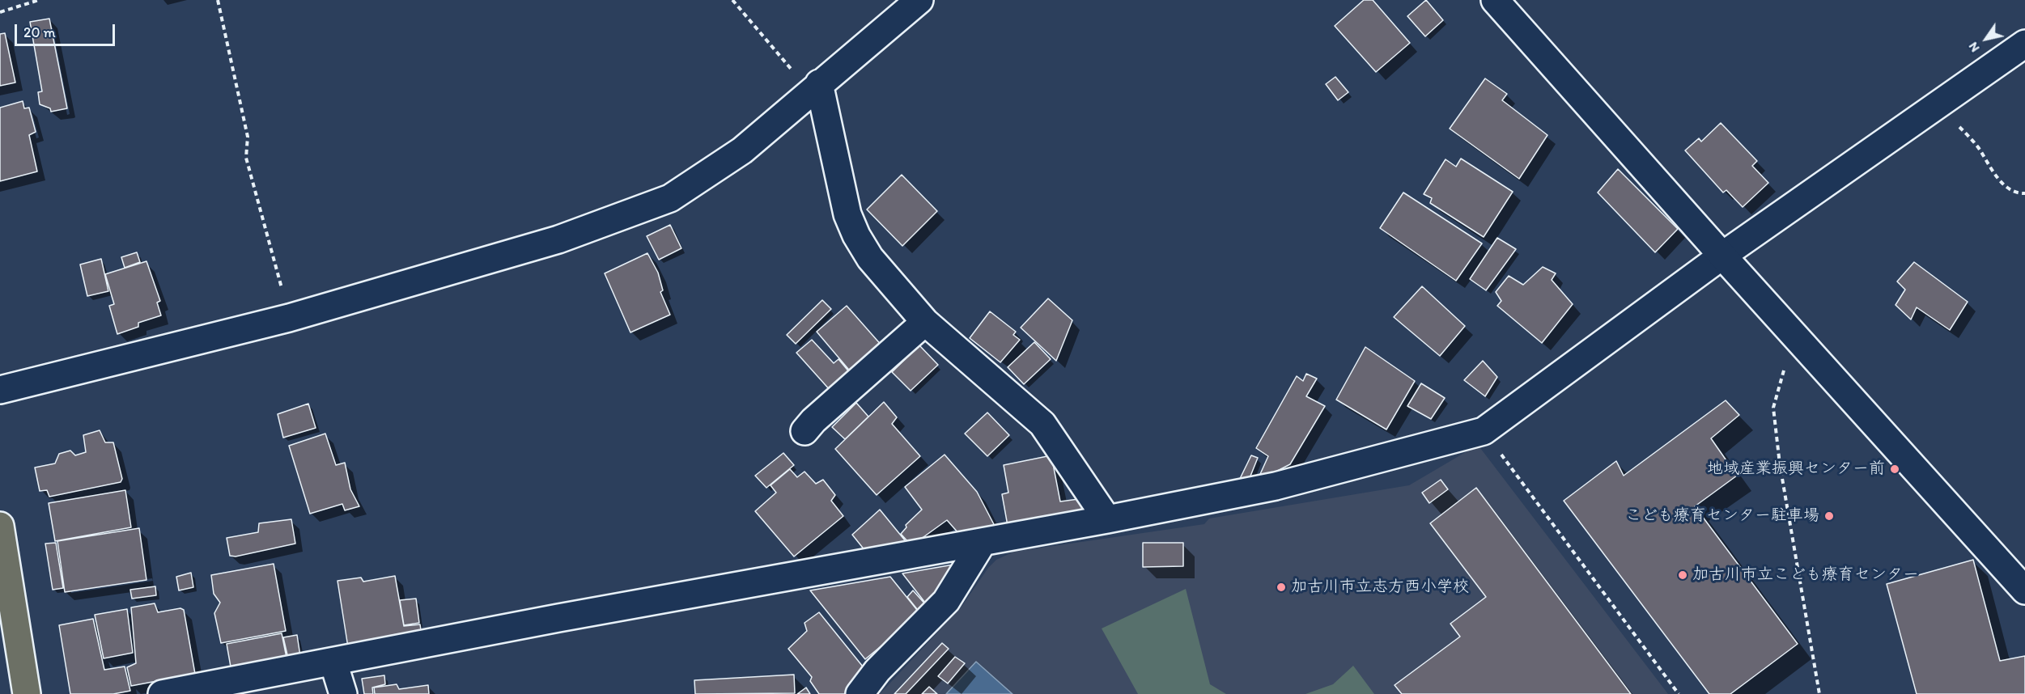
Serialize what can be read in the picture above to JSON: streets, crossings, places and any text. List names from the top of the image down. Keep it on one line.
{"places":["地域産業振興センター前","こども療育センター駐車場","加古川市立こども療育センター","加古川市立志方西小学校"],"scale_bar":"20 m","north":"bottom left"}
